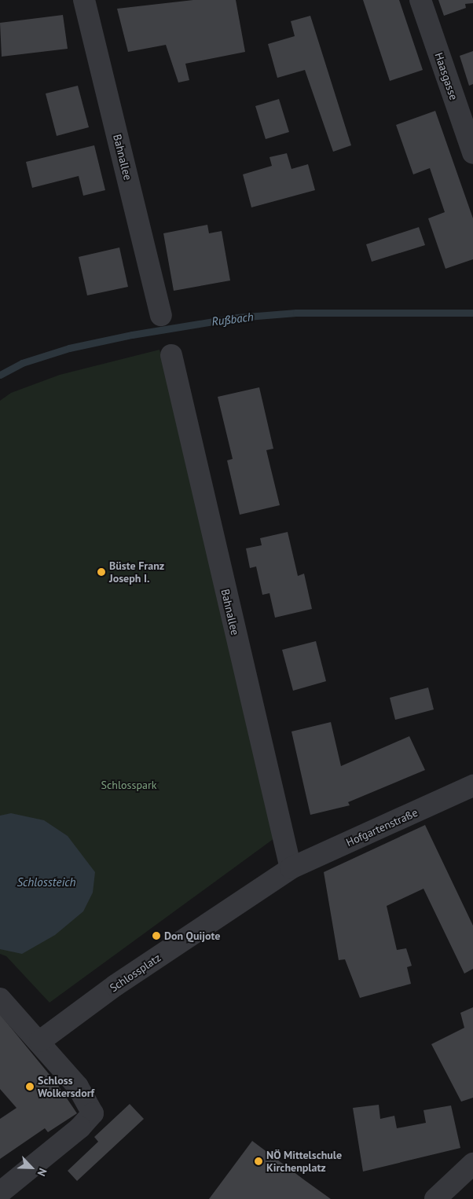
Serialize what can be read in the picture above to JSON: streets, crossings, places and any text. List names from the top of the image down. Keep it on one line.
{"streets":{"street":["Haasgasse","Bahnallee","Hofgartenstraße","Schlossplatz"]},"crossings":[["Bahnallee","Hofgartenstraße"],["Bahnallee","Schlossplatz"],["Hofgartenstraße","Schlossplatz"]],"water":["Rußbach","Schlossteich"],"parks":["Schlosspark"],"places":["Büste Franz Joseph I.","Don Quijote","Schloss Wolkersdorf","NÖ Mittelschule Kirchenplatz"],"north":"bottom right"}
